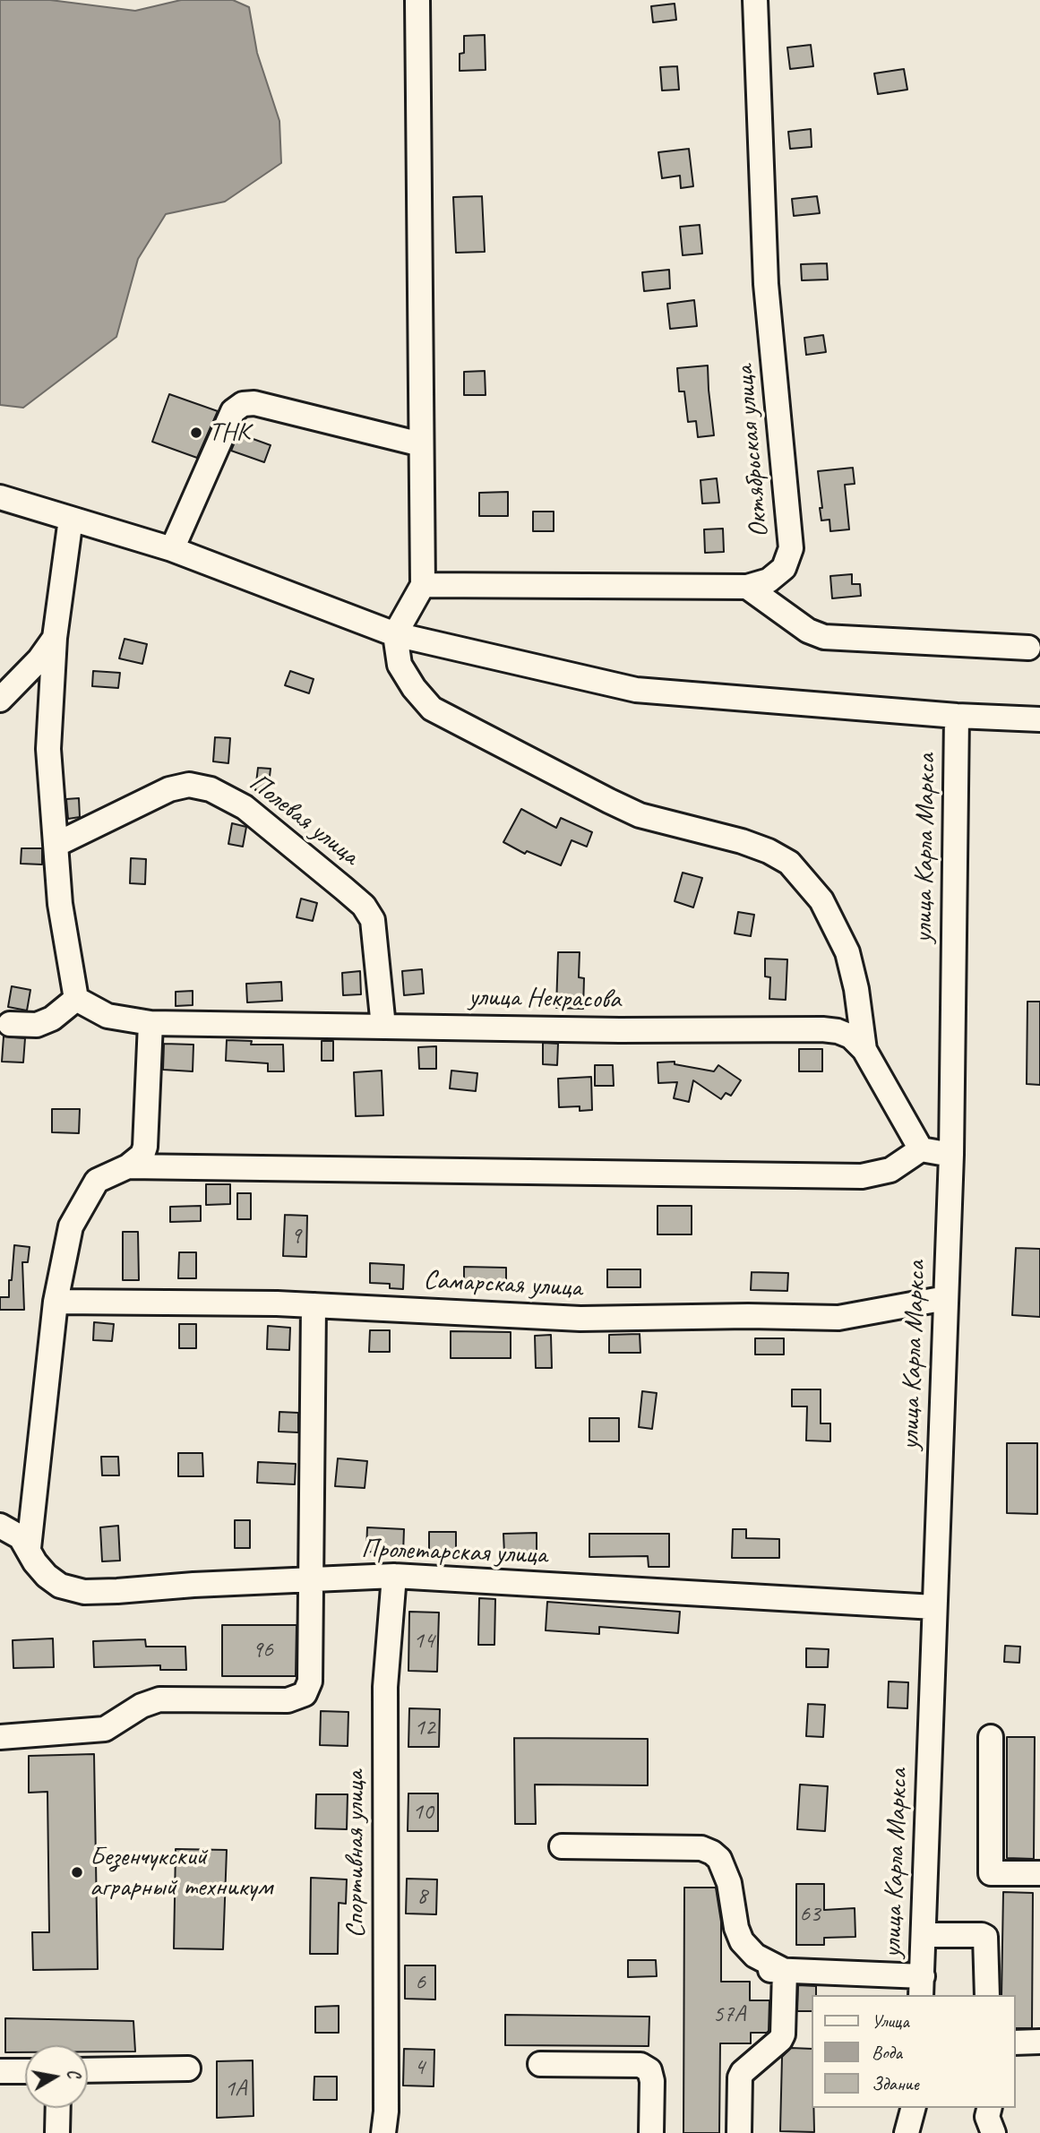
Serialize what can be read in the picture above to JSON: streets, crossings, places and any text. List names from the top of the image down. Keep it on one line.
{"streets":{"street":["Октябрьская улица","Полевая улица","улица Карла Маркса","улица Некрасова","Самарская улица","Пролетарская улица","Спортивная улица"]},"crossings":[["Полевая улица","улица Некрасова"],["улица Карла Маркса","Самарская улица"],["улица Карла Маркса","Пролетарская улица"],["Пролетарская улица","Спортивная улица"]],"places":["ТНК","Безенчукский аграрный техникум"],"house_numbers":["9","14","96","12","10","8","63","6","57А","4","1А"],"legend":["Улица","Вода","Здание"],"north":"right"}
